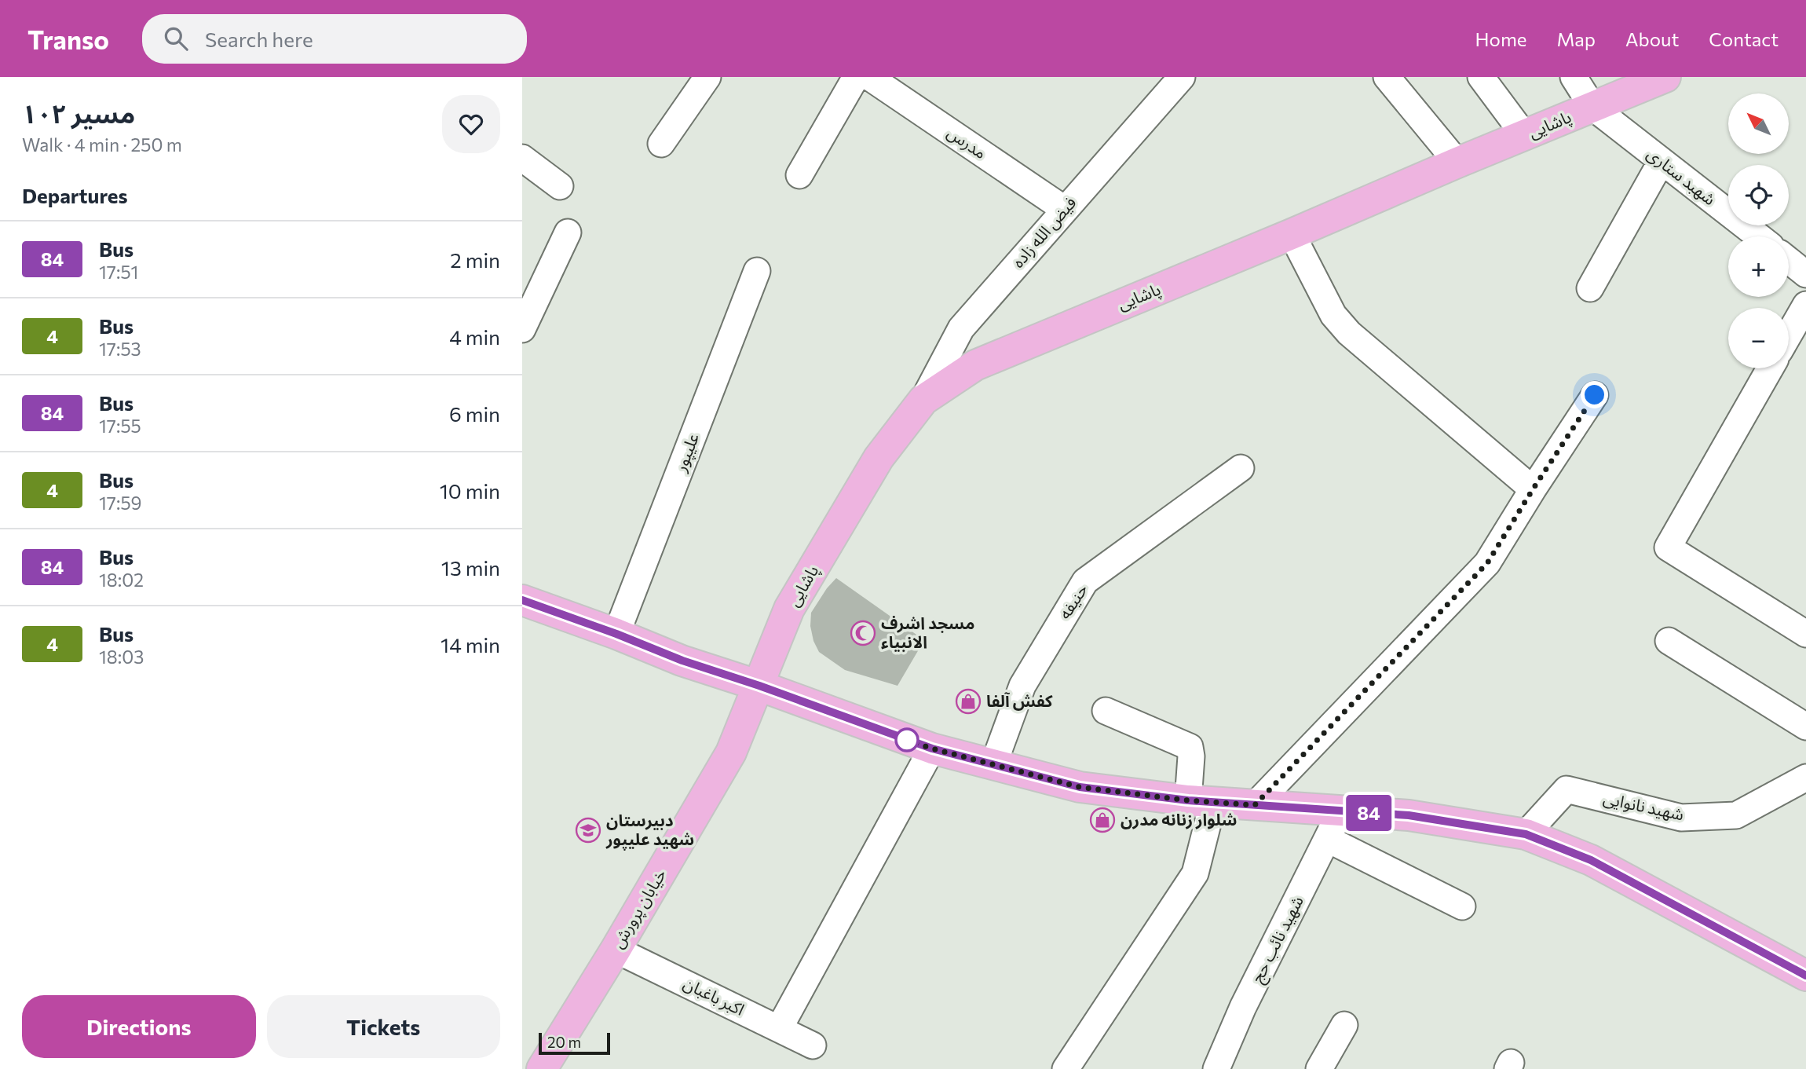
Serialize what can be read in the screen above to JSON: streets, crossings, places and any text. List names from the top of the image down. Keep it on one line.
{"streets":{"main road":["پاشایی","خیابان پرورش"],"street":["مدرس","شهبد ستاری","فیض الله زاده","علیپور","حنیفه","شهید نانوایی","شهید نائب حج","اکبر باغبان"]},"crossings":[["پاشایی","شهبد ستاری"],["پاشایی","فیض الله زاده"],["پاشایی","خیابان پرورش"],["مدرس","فیض الله زاده"],["خیابان پرورش","اکبر باغبان"]],"places":{"mosque":["مسجد اشرف الانبیاء"],"shop":["کفش آلفا","شلوار زنانه مدرن"],"school or university":["دبیرستان شهید علیپور"]},"lines":["bus line 84"],"scale_bar":"20 m","north":"top left","page":{"header":"Transo","search":"Search here","nav":["Home","Map","About","Contact"],"heading":[["مسیر ۱۰۲","Walk · 4 min · 250 m"],"Departures"],"on_map":"84","map_buttons":["+","−"],"list":[{"mark":"84","name":"Bus","note":"17:51","value":"2 min"},{"mark":"4","name":"Bus","note":"17:53","value":"4 min"},{"mark":"84","name":"Bus","note":"17:55","value":"6 min"},{"mark":"4","name":"Bus","note":"17:59","value":"10 min"},{"mark":"84","name":"Bus","note":"18:02","value":"13 min"},{"mark":"4","name":"Bus","note":"18:03","value":"14 min"}],"buttons":["Directions","Tickets"],"scale":"20 m"}}
